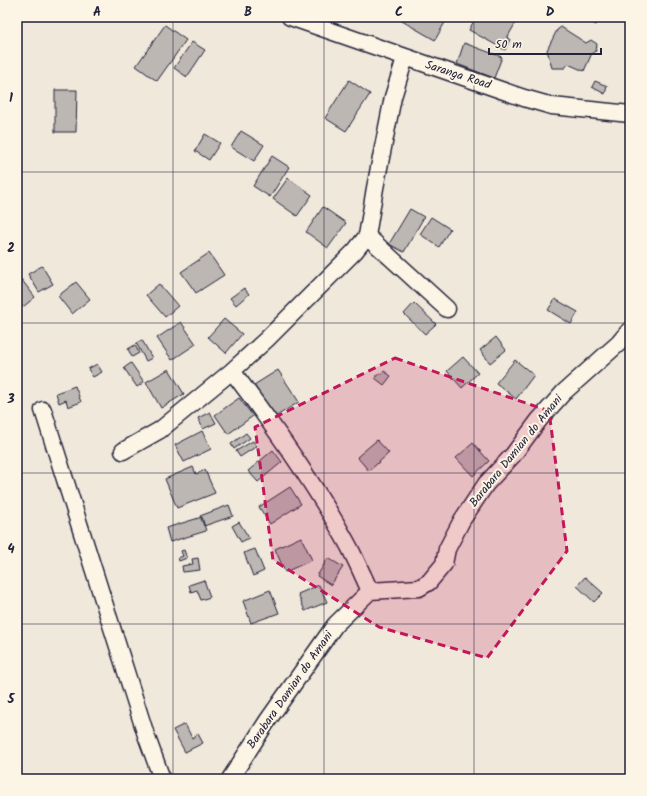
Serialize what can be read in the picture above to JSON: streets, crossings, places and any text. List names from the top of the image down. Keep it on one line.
{"streets":{"street":["Saranga Road","Barabara Damian do Amani"]},"scale_bar":"50 m","grid":{"columns":["A","B","C","D"],"rows":["1","2","3","4","5"]}}
